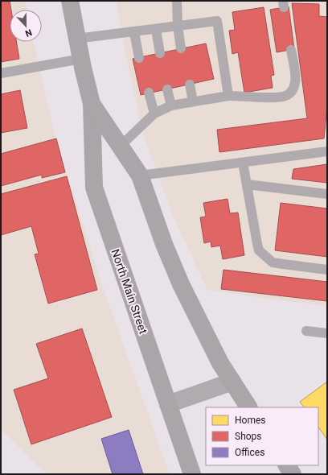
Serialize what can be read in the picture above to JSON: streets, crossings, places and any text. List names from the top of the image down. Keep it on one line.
{"streets":{"main road":["North Main Street"]},"legend":["Homes","Shops","Offices"],"north":"bottom"}
